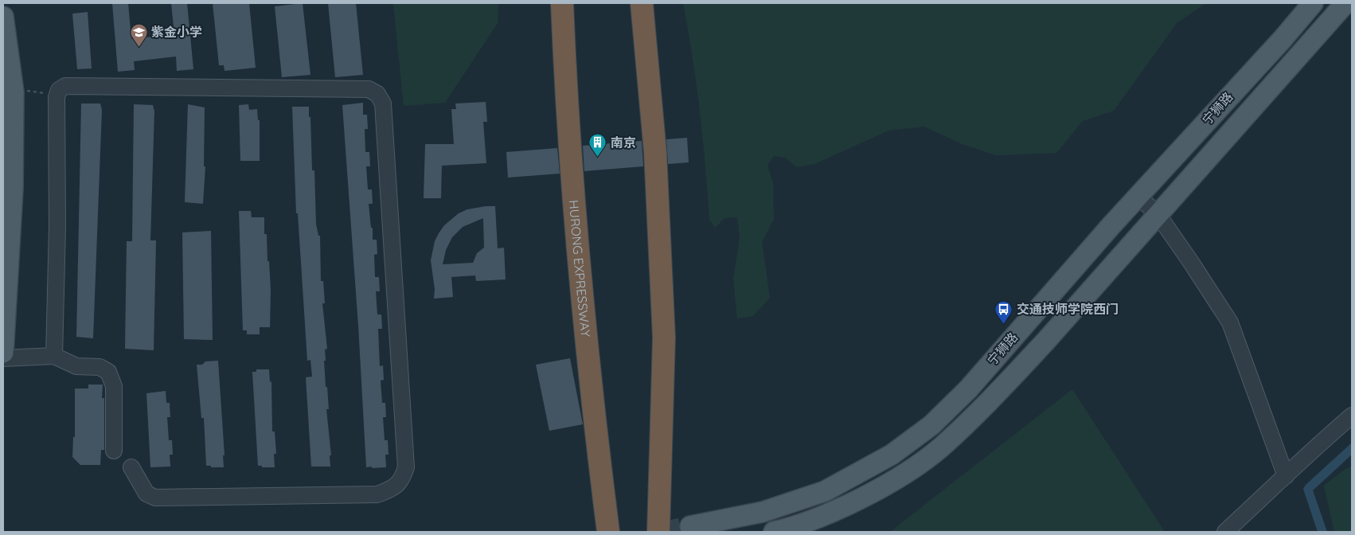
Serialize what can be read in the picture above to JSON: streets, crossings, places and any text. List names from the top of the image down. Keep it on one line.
{"streets":{"highway":["HURONG EXPRESSWAY"],"main road":["宁狮路"]},"places":{"school or university":["紫金小学"],"building":["南京"],"bus stop":["交通技师学院西门"]}}
